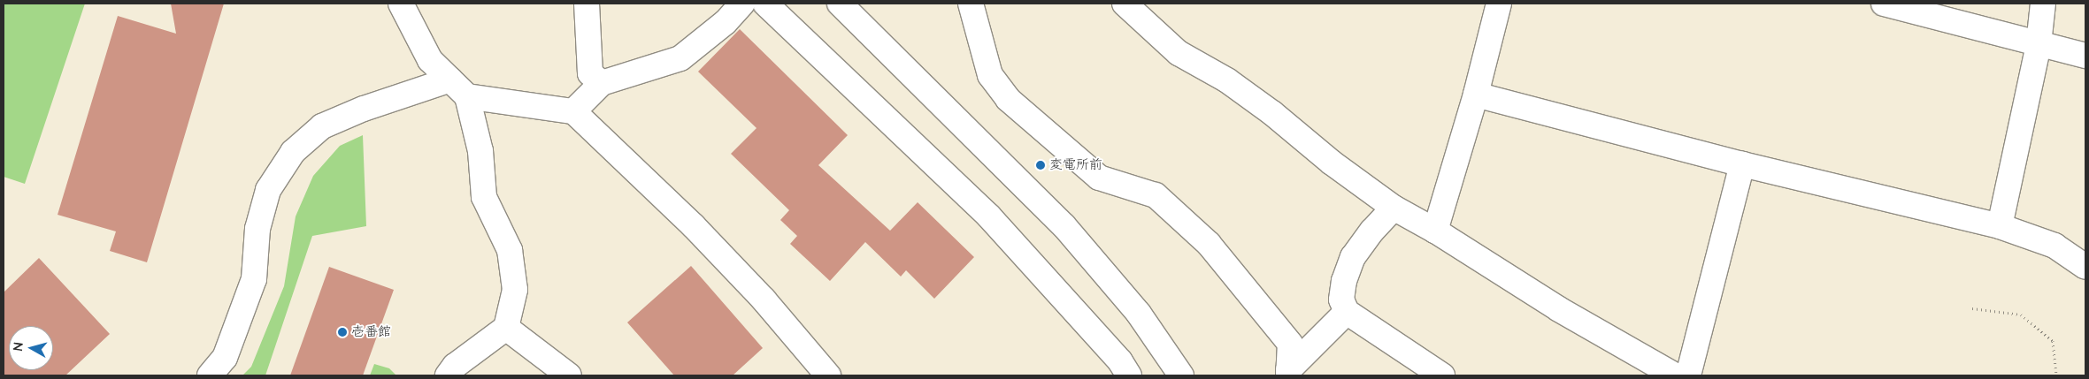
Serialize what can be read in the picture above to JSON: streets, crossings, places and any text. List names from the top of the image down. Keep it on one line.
{"places":["変電所前","壱番館"],"north":"left"}
